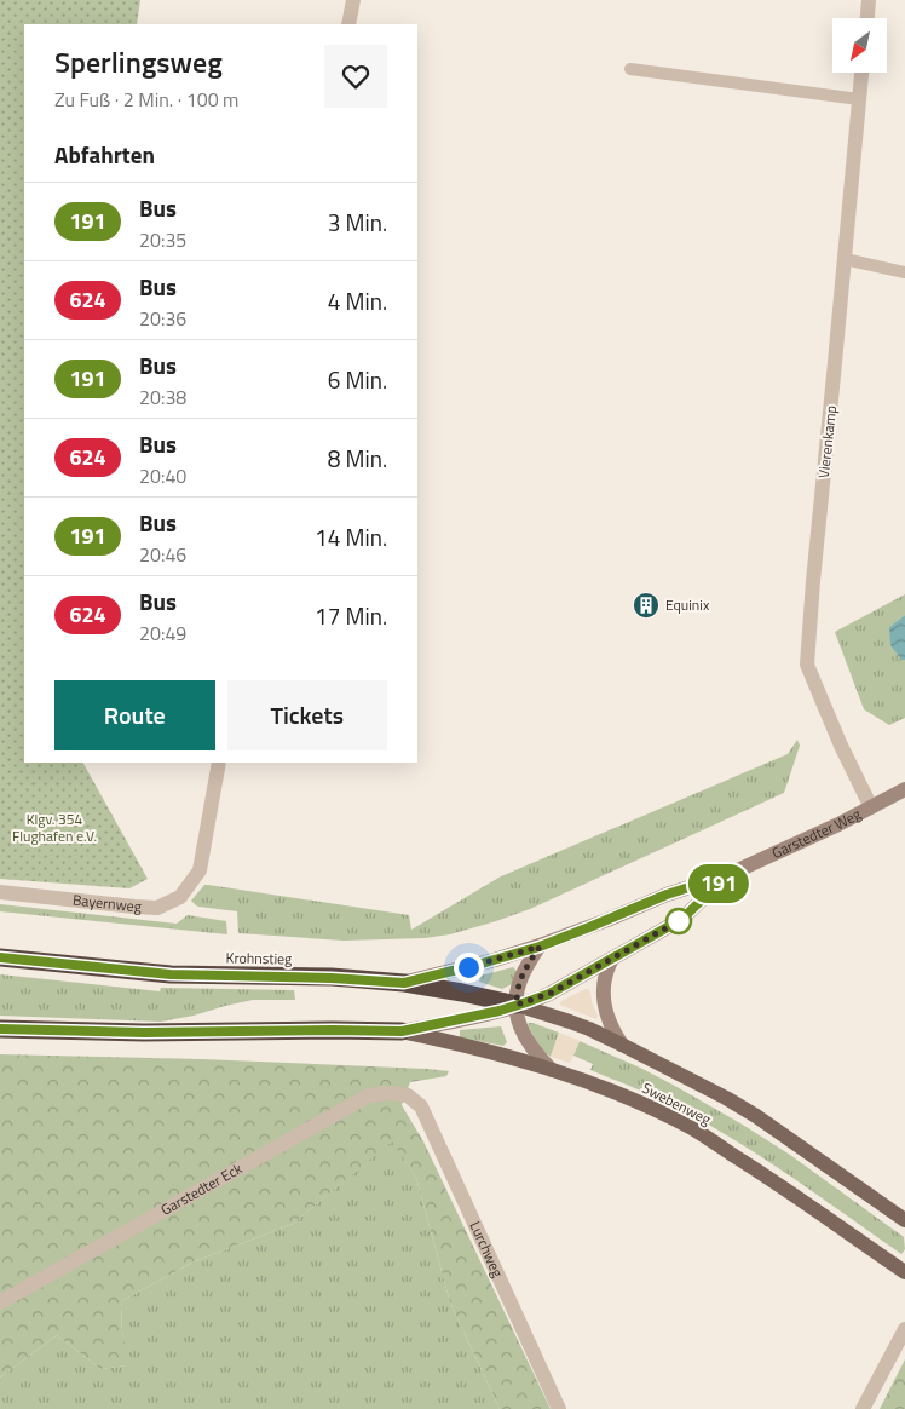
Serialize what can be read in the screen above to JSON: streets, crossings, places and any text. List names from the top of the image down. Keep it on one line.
{"streets":{"highway":["Krohnstieg"],"main road":["Garstedter Weg","Swebenweg"],"street":["Vierenkamp","Bayernweg","Garstedter Eck","Lurchweg"]},"crossings":[["Vierenkamp","Garstedter Weg"],["Garstedter Weg","Krohnstieg"],["Garstedter Weg","Swebenweg"],["Krohnstieg","Swebenweg"],["Garstedter Eck","Lurchweg"]],"parks":["Klgv. 354 Flughafen e.V."],"places":{"building":["Equinix"]},"lines":["bus line 191"],"north":"bottom left","page":{"on_map":"191","heading":[["Sperlingsweg","Zu Fuß · 2 Min. · 100 m"],"Abfahrten"],"list":[{"mark":"191","name":"Bus","note":"20:35","value":"3 Min."},{"mark":"624","name":"Bus","note":"20:36","value":"4 Min."},{"mark":"191","name":"Bus","note":"20:38","value":"6 Min."},{"mark":"624","name":"Bus","note":"20:40","value":"8 Min."},{"mark":"191","name":"Bus","note":"20:46","value":"14 Min."},{"mark":"624","name":"Bus","note":"20:49","value":"17 Min."}],"buttons":["Route","Tickets"]}}
